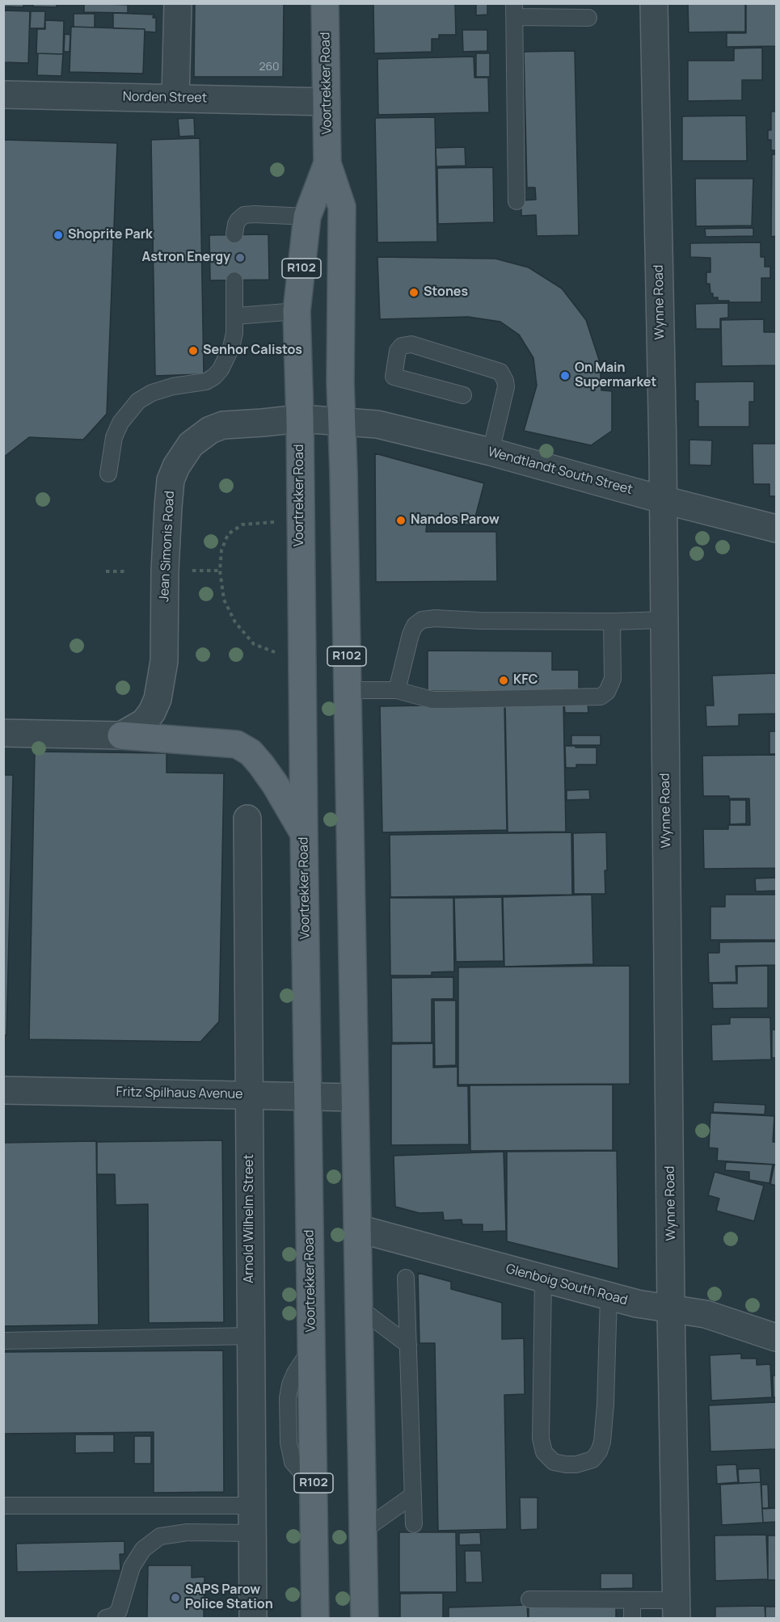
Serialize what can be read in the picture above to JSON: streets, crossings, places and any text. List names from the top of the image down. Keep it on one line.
{"streets":{"main road":["Voortrekker Road","R102"],"street":["Norden Street","Wynne Road","Wendtlandt South Street","Jean Simonis Road","Fritz Spilhaus Avenue","Arnold Wilhelm Street","Glenboig South Road"]},"crossings":[["Voortrekker Road","Norden Street"],["Voortrekker Road","Wendtlandt South Street"],["Voortrekker Road","Jean Simonis Road"],["Voortrekker Road","Fritz Spilhaus Avenue"],["Voortrekker Road","Glenboig South Road"],["Wynne Road","Wendtlandt South Street"],["Wynne Road","Glenboig South Road"],["Wendtlandt South Street","Jean Simonis Road"],["Fritz Spilhaus Avenue","Arnold Wilhelm Street"]],"places":["Shoprite Park","Astron Energy","Stones","Senhor Calistos","On Main Supermarket","Nandos Parow","KFC","SAPS Parow Police Station"],"house_numbers":["260"]}
